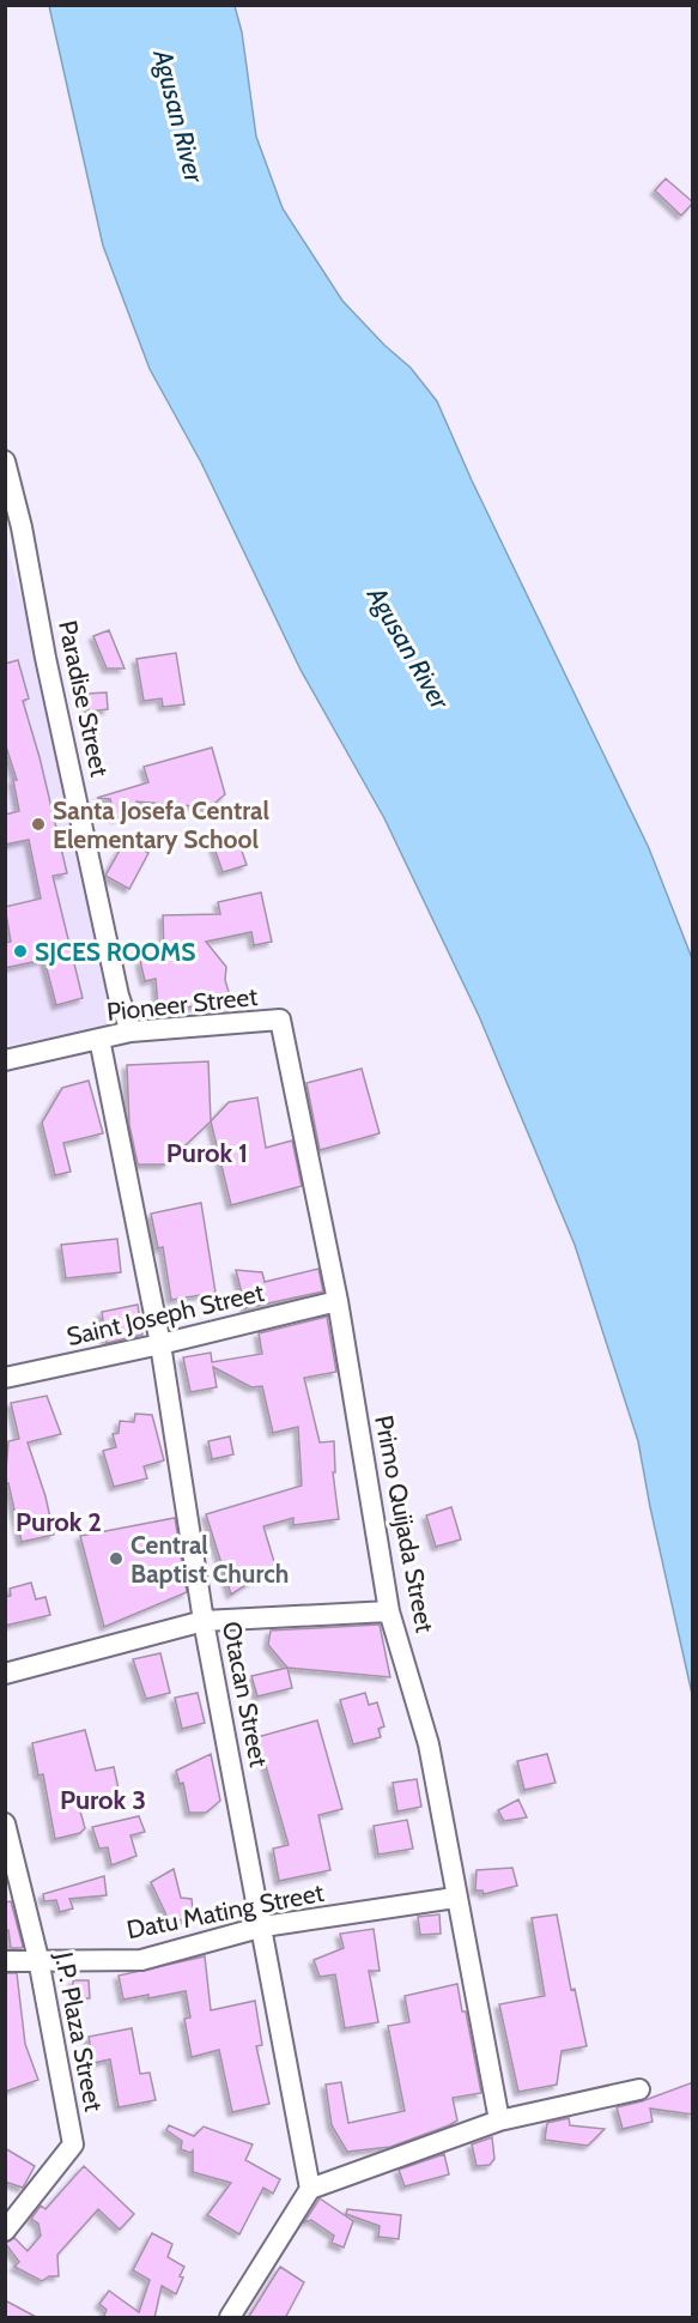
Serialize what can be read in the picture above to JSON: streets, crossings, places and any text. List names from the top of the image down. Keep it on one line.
{"streets":{"street":["Paradise Street","Pioneer Street","Saint Joseph Street","Primo Quijada Street","Otacan Street","Datu Mating Street","J.P. Plaza Street"]},"crossings":[["Paradise Street","Pioneer Street"],["Pioneer Street","Primo Quijada Street"],["Pioneer Street","Otacan Street"],["Saint Joseph Street","Primo Quijada Street"],["Saint Joseph Street","Otacan Street"],["Primo Quijada Street","Datu Mating Street"],["Otacan Street","Datu Mating Street"],["Datu Mating Street","J.P. Plaza Street"]],"districts":["Purok 1","Purok 2","Purok 3"],"water":["Agusan River"],"places":["Santa Josefa Central Elementary School","SJCES ROOMS","Central Baptist Church"]}
